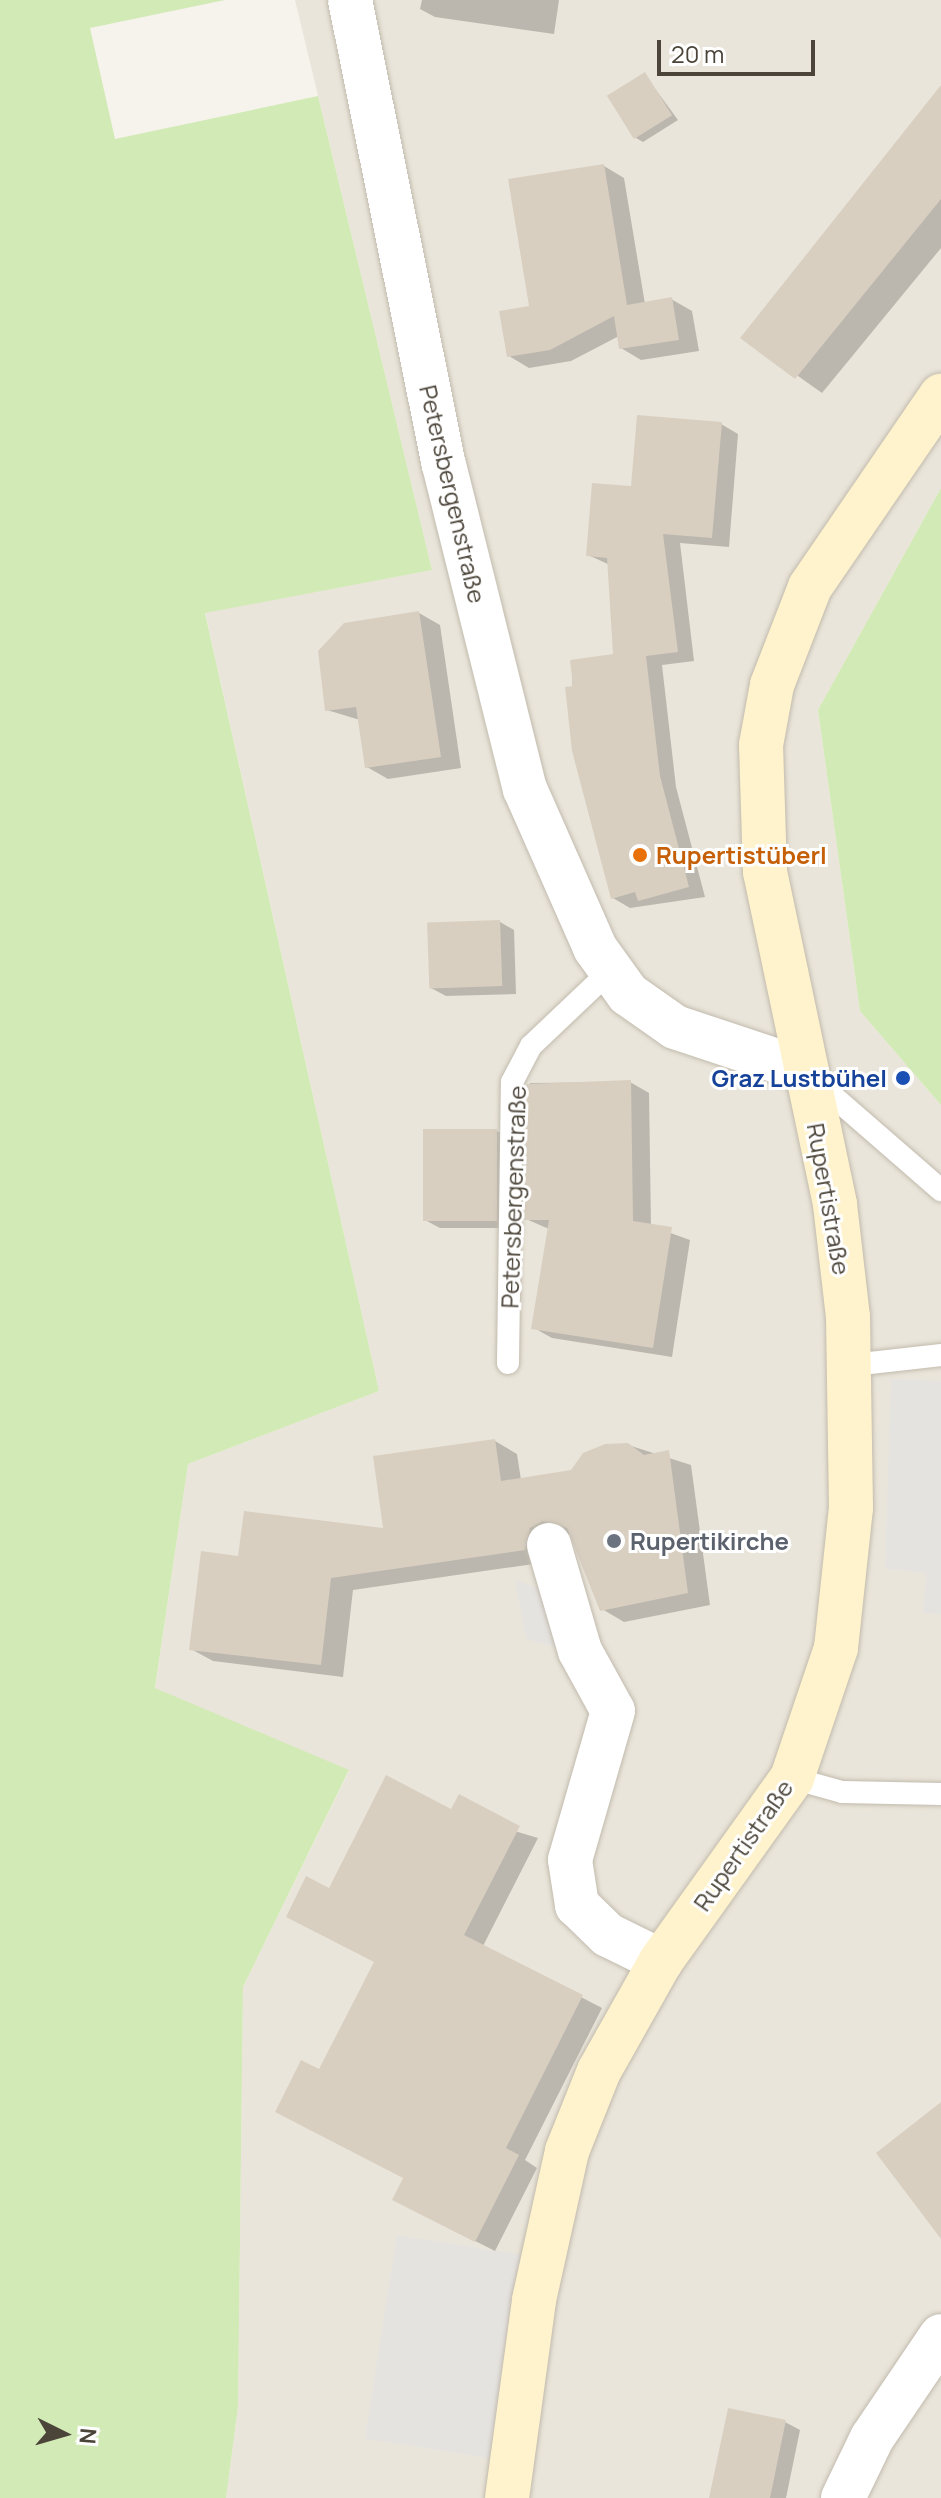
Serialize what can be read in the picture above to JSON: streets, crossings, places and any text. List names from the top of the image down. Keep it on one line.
{"streets":{"main road":["Rupertistraße"],"street":["Petersbergenstraße"]},"crossings":[["Petersbergenstraße","Rupertistraße"]],"places":["Rupertistüberl","Graz Lustbühel","Rupertikirche"],"scale_bar":"20 m","north":"right"}
